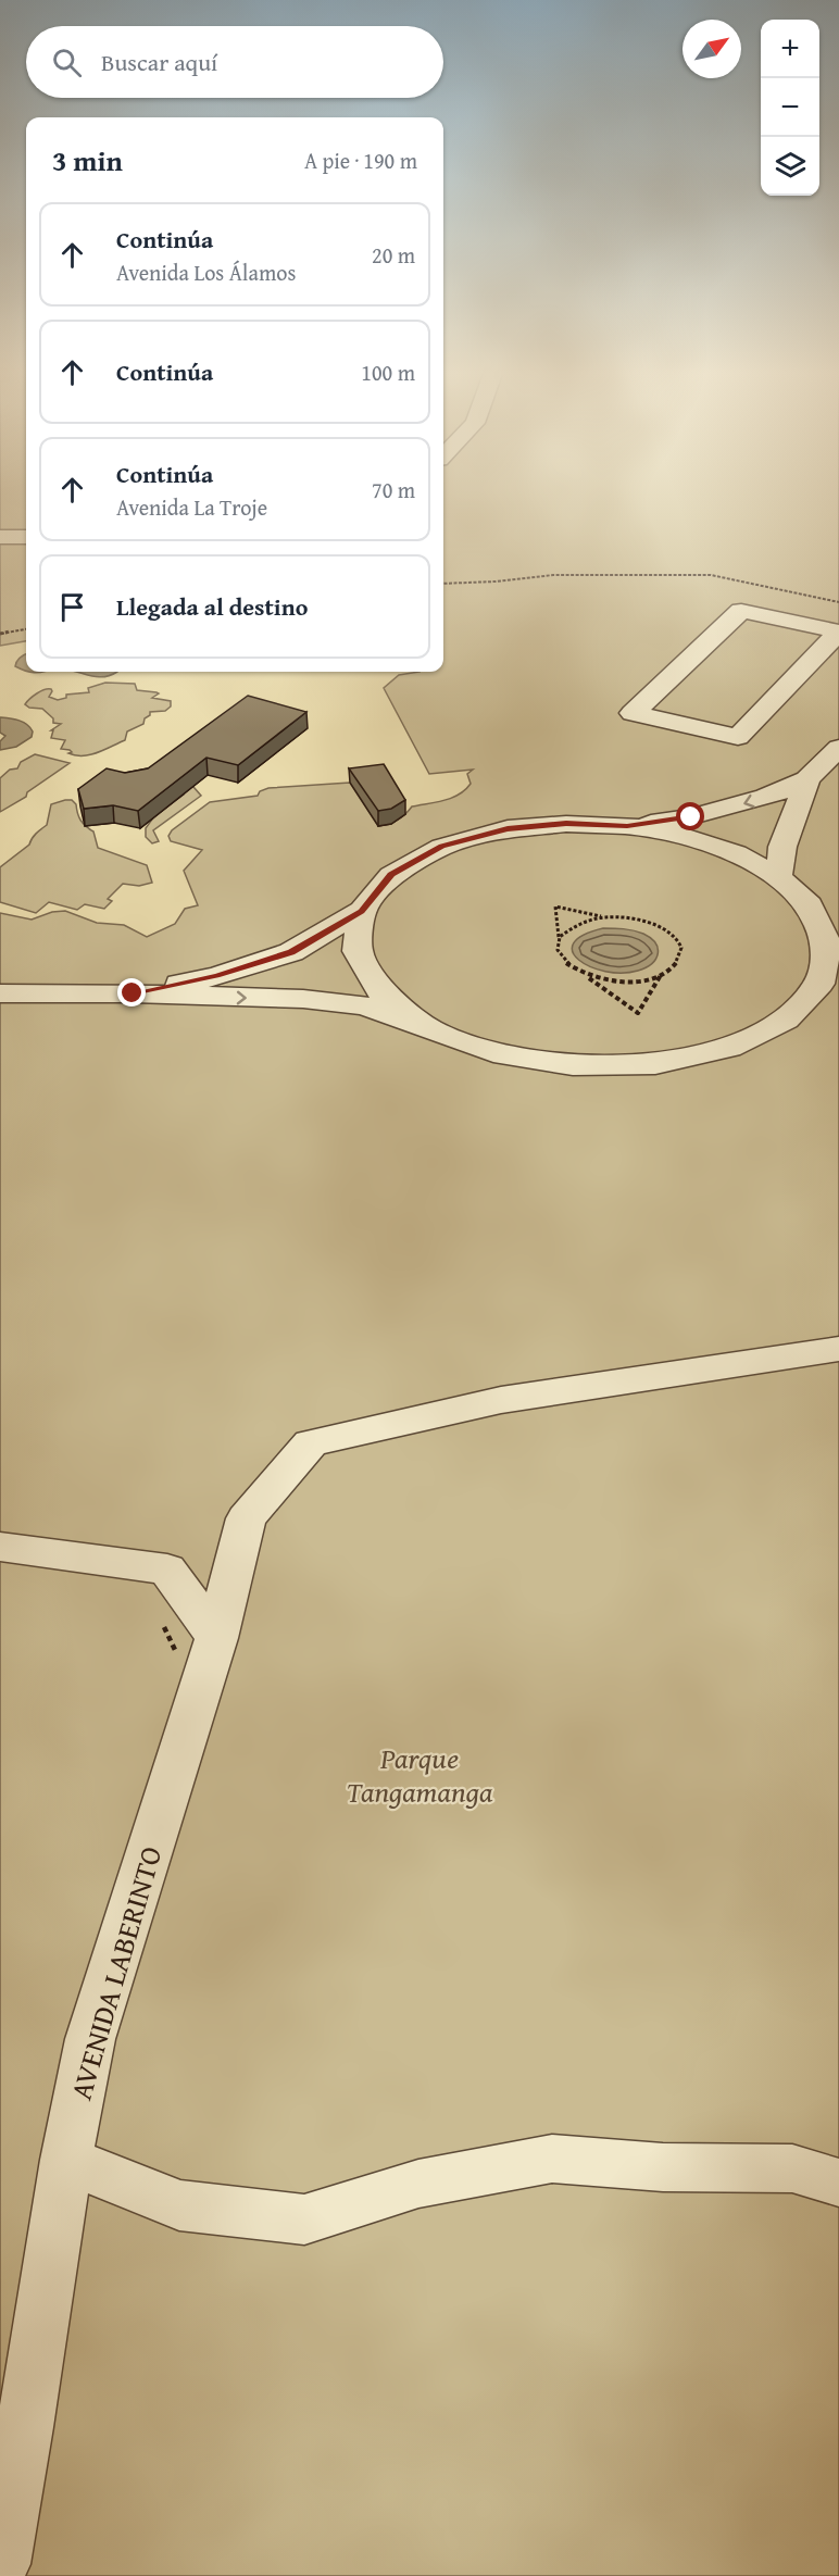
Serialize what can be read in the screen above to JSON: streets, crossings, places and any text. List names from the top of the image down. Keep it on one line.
{"streets":{"street":["AVENIDA LABERINTO"]},"parks":["Parque Tangamanga"],"north":"top right","page":{"map_buttons":["+","−"],"search":"Buscar aquí","heading":["3 min","A pie · 190 m"],"list":[["Continúa","Avenida Los Álamos","20 m"],["Continúa","100 m"],["Continúa","Avenida La Troje","70 m"],"Llegada al destino"]}}
